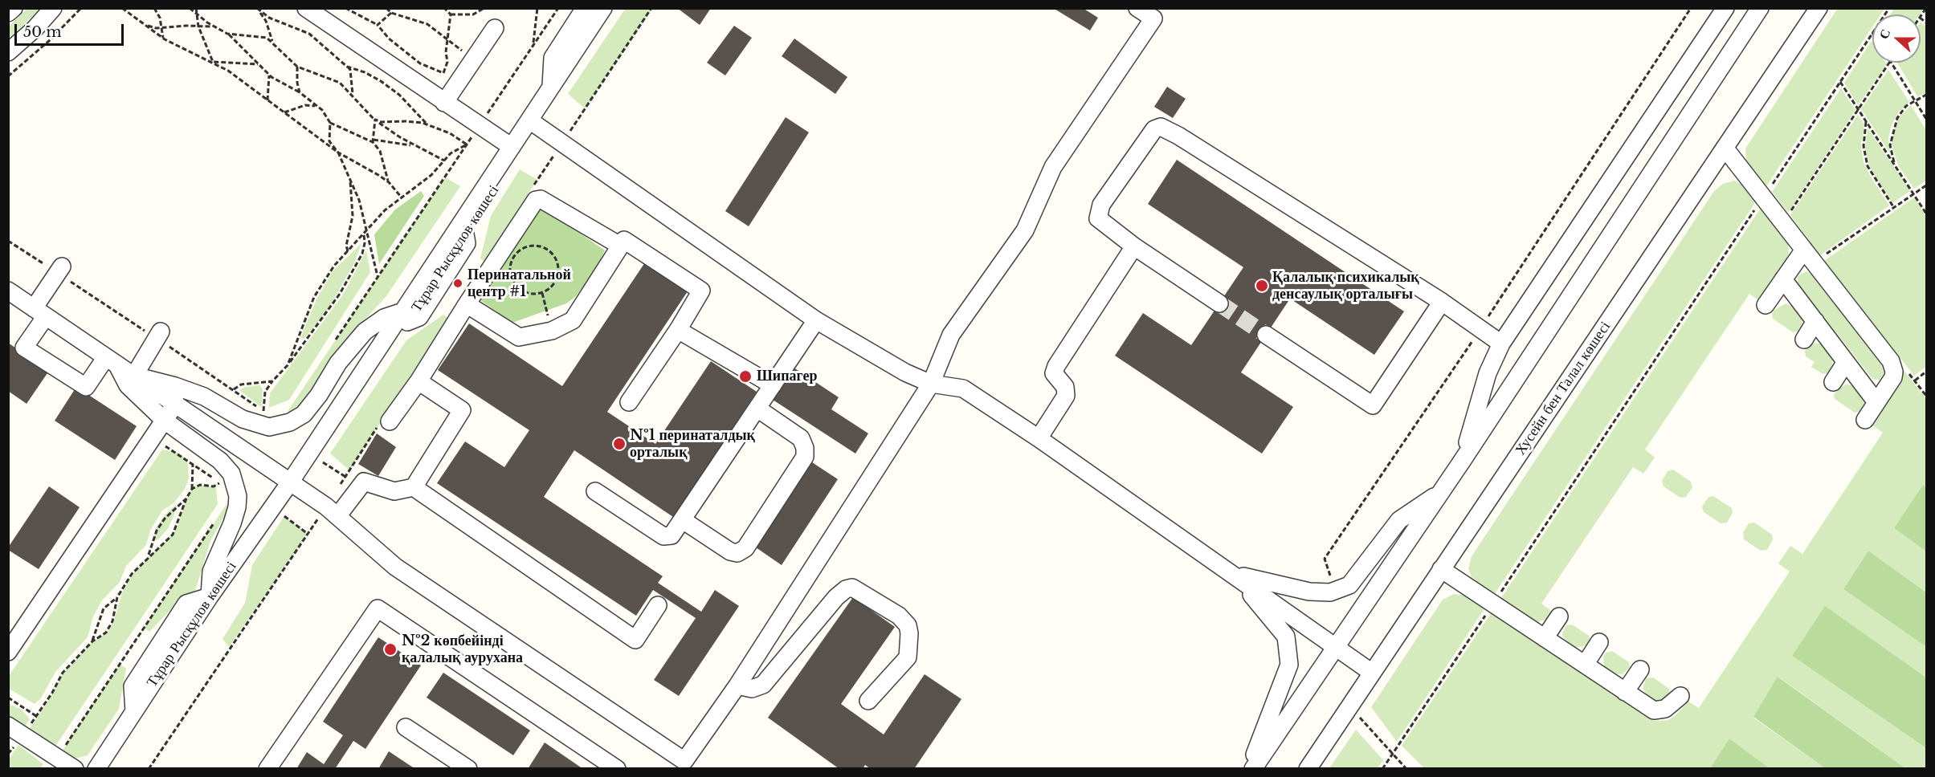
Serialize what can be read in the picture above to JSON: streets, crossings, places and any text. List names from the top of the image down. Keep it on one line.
{"streets":{"street":["Тұрар Рысқұлов көшесі","Хусейн бен Талал көшесі"]},"places":["Перинатальной центр #1","Қалалық психикалық денсаулық орталығы","Шипагер","№1 перинаталдық орталық","№2 көпбейінді қалалық аурухана"],"scale_bar":"50 m","north":"left"}
